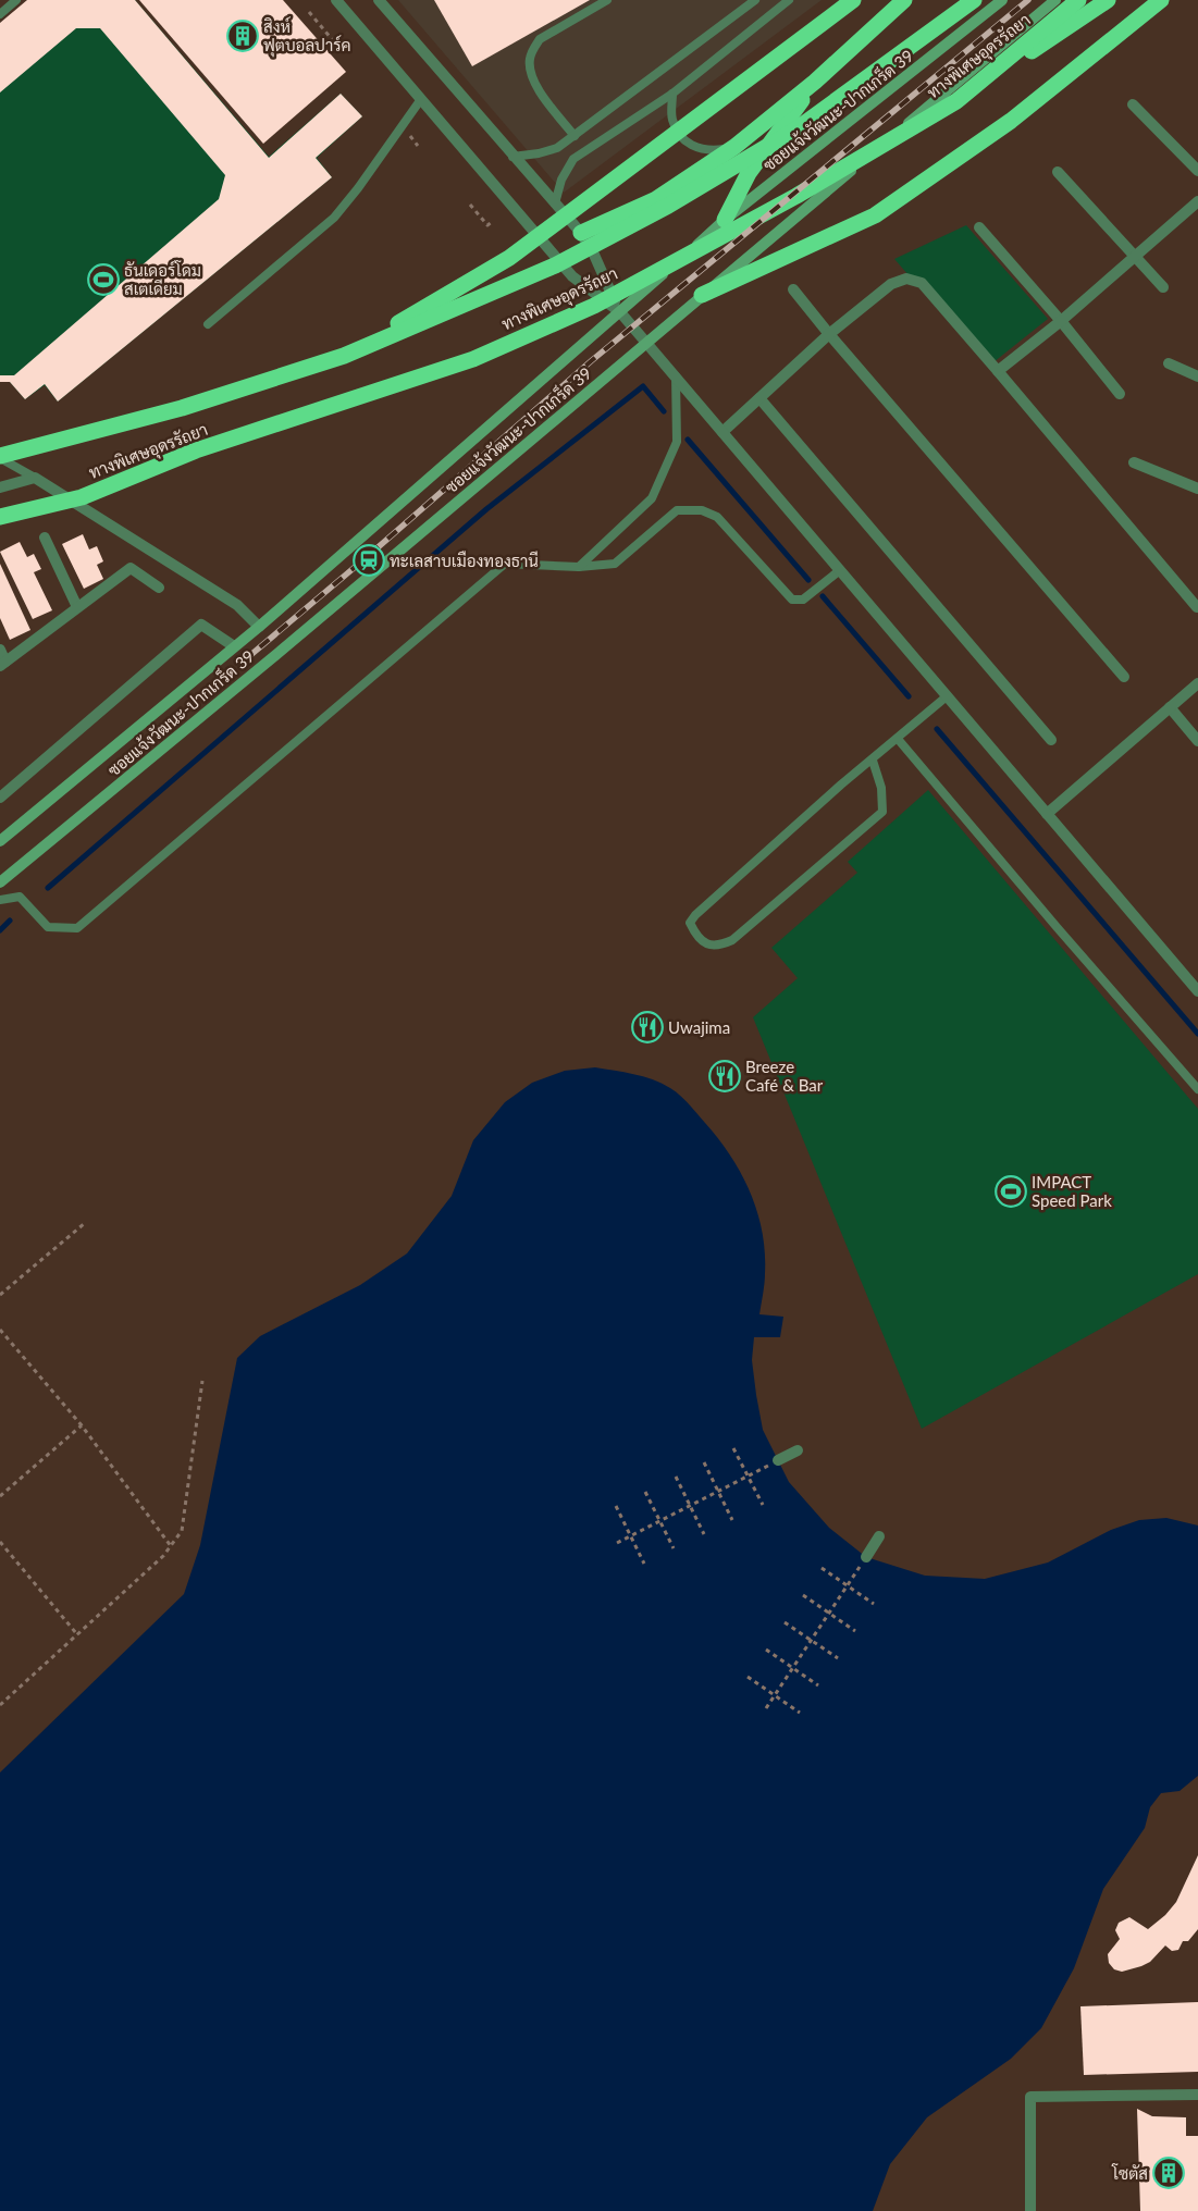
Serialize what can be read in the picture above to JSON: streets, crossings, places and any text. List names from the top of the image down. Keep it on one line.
{"streets":{"highway":["ทางพิเศษอุดรรัถยา"],"main road":["ซอยแจ้งวัฒนะ-ปากเกร็ด 39"]},"places":{"building":["สิงห์ ฟุตบอลปาร์ค","โซตัส"],"sports":["ธันเดอร์โดม สเตเดียม","IMPACT Speed Park"],"station":["ทะเลสาบเมืองทองธานี"],"restaurant":["Uwajima","Breeze Café & Bar"]}}
